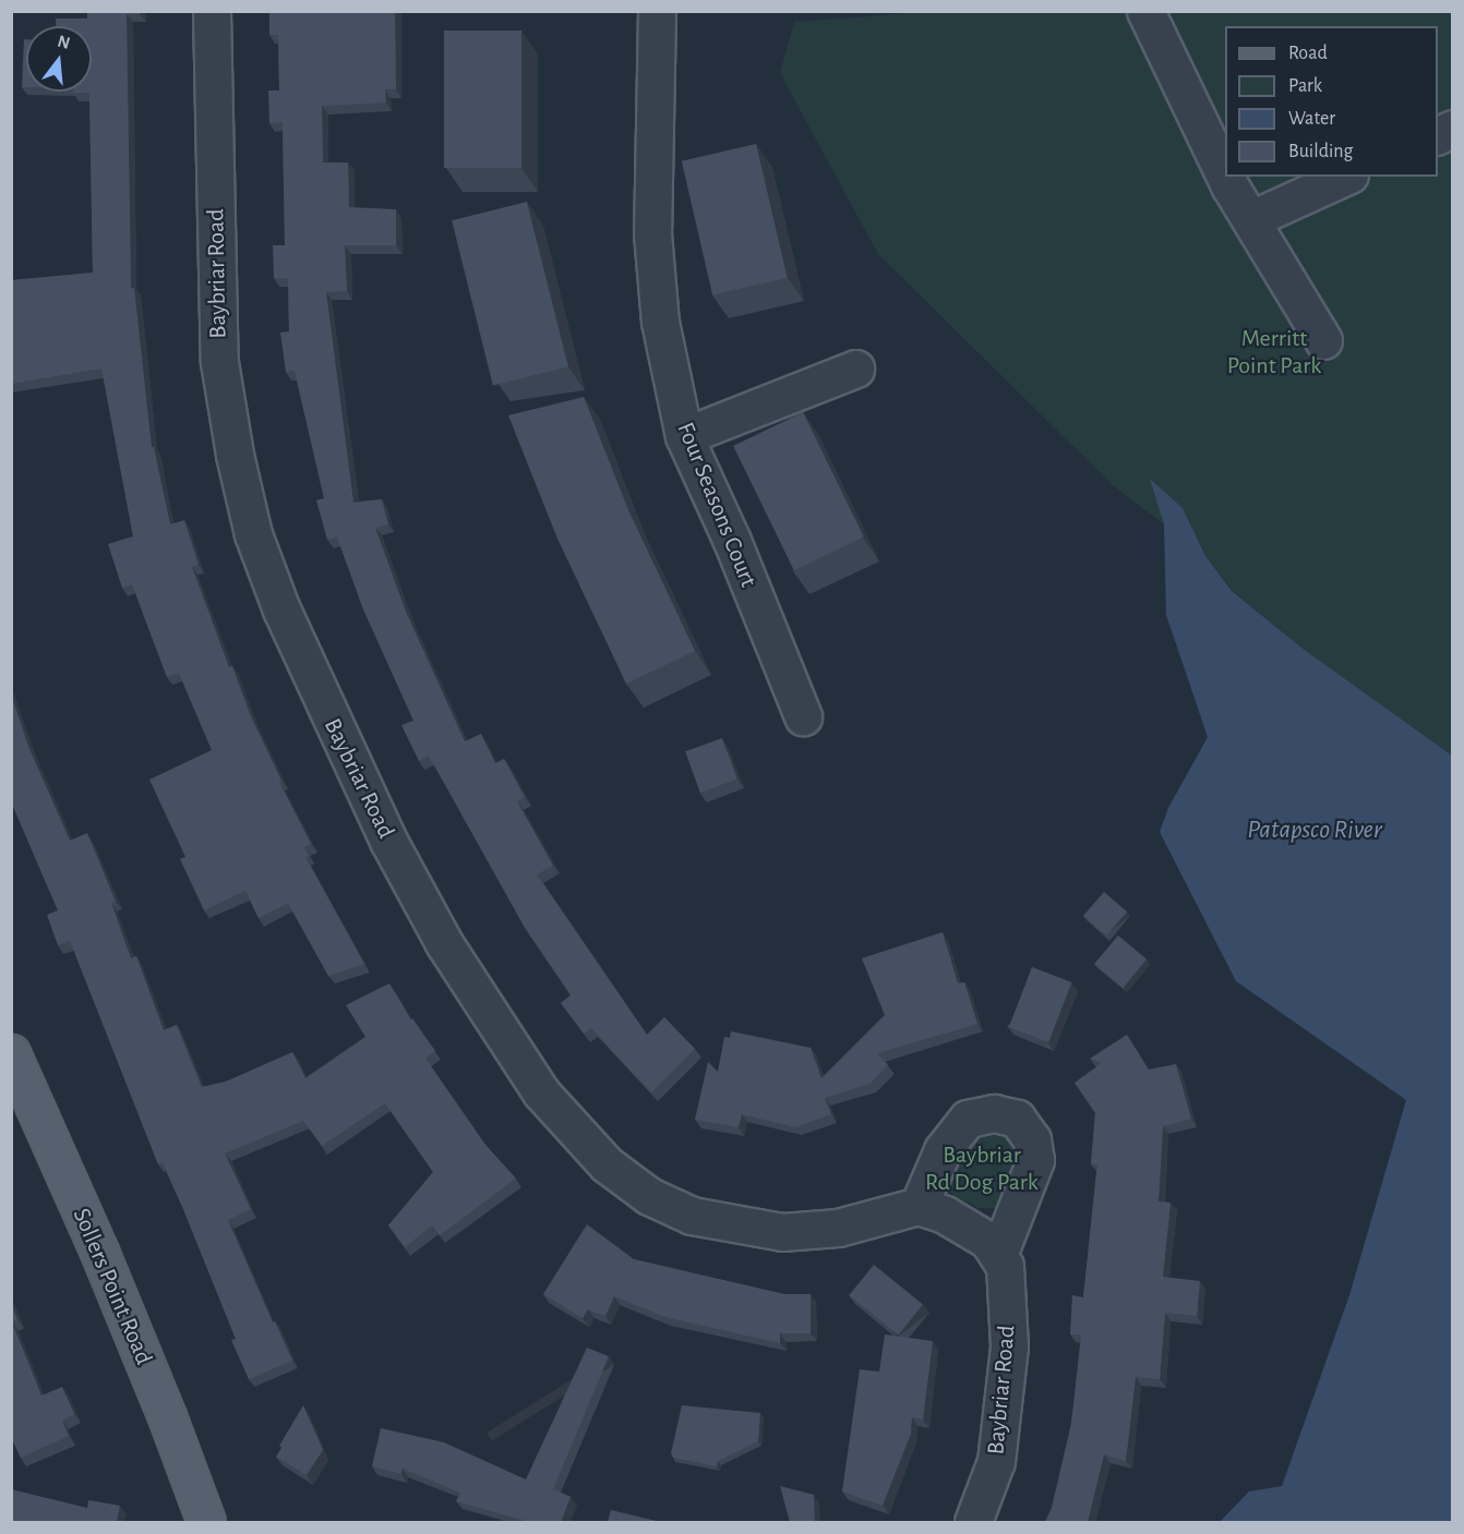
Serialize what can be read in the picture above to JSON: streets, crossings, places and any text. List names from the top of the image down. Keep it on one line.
{"streets":{"main road":["Sollers Point Road"],"street":["Baybriar Road","Four Seasons Court"]},"water":["Patapsco River"],"parks":["Merritt Point Park","Baybriar Rd Dog Park"],"legend":["Road","Park","Water","Building"],"north":"top"}
